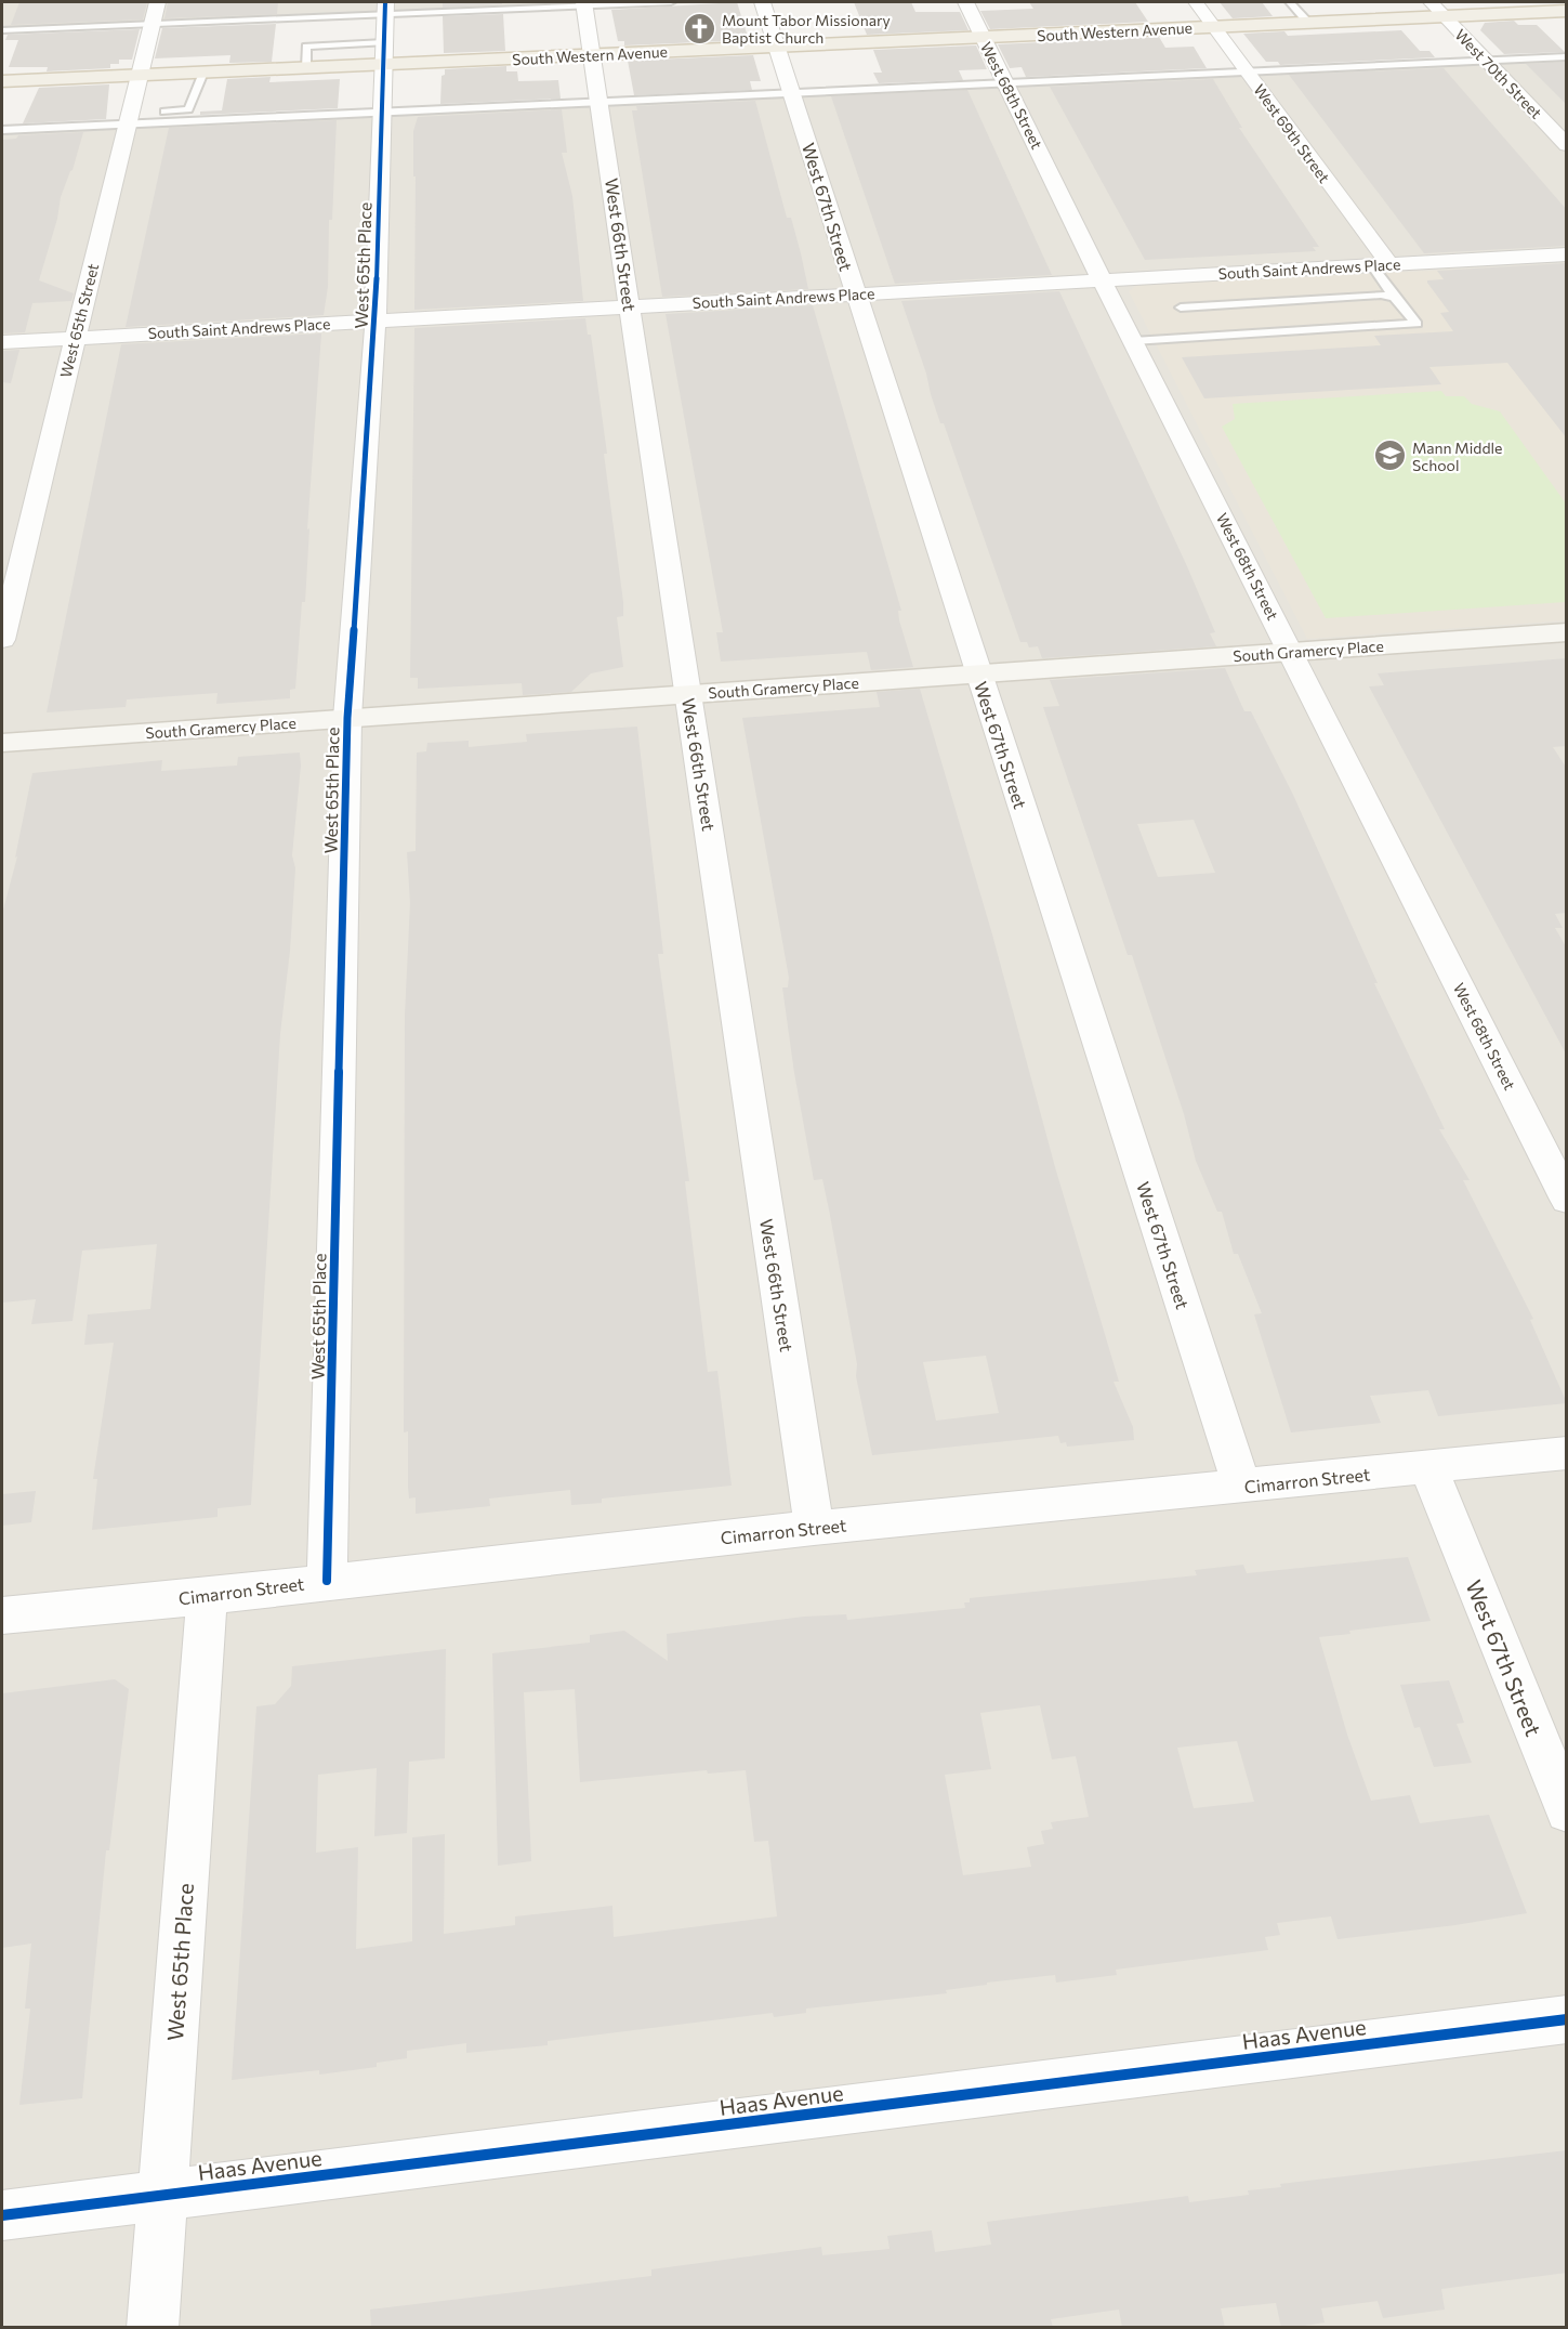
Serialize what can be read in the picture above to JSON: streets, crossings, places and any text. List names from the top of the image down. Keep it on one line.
{"streets":{"main road":["South Western Avenue"],"street":["West 70th Street","West 68th Street","West 69th Street","West 67th Street","West 66th Street","West 65th Place","South Saint Andrews Place","West 65th Street","South Gramercy Place","Cimarron Street","Haas Avenue"]},"crossings":[["South Western Avenue","West 70th Street"],["South Western Avenue","West 68th Street"],["South Western Avenue","West 69th Street"],["South Western Avenue","West 67th Street"],["South Western Avenue","West 66th Street"],["South Western Avenue","West 65th Place"],["South Western Avenue","West 65th Street"],["West 68th Street","South Saint Andrews Place"],["West 68th Street","South Gramercy Place"],["West 69th Street","South Saint Andrews Place"],["West 67th Street","South Saint Andrews Place"],["West 67th Street","South Gramercy Place"],["West 67th Street","Cimarron Street"],["West 66th Street","South Saint Andrews Place"],["West 66th Street","South Gramercy Place"],["West 66th Street","Cimarron Street"],["West 65th Place","South Saint Andrews Place"],["West 65th Place","South Gramercy Place"],["West 65th Place","Cimarron Street"],["West 65th Place","Haas Avenue"],["South Saint Andrews Place","West 65th Street"]],"places":{"church":["Mount Tabor Missionary Baptist Church"],"school or university":["Mann Middle School"]}}
